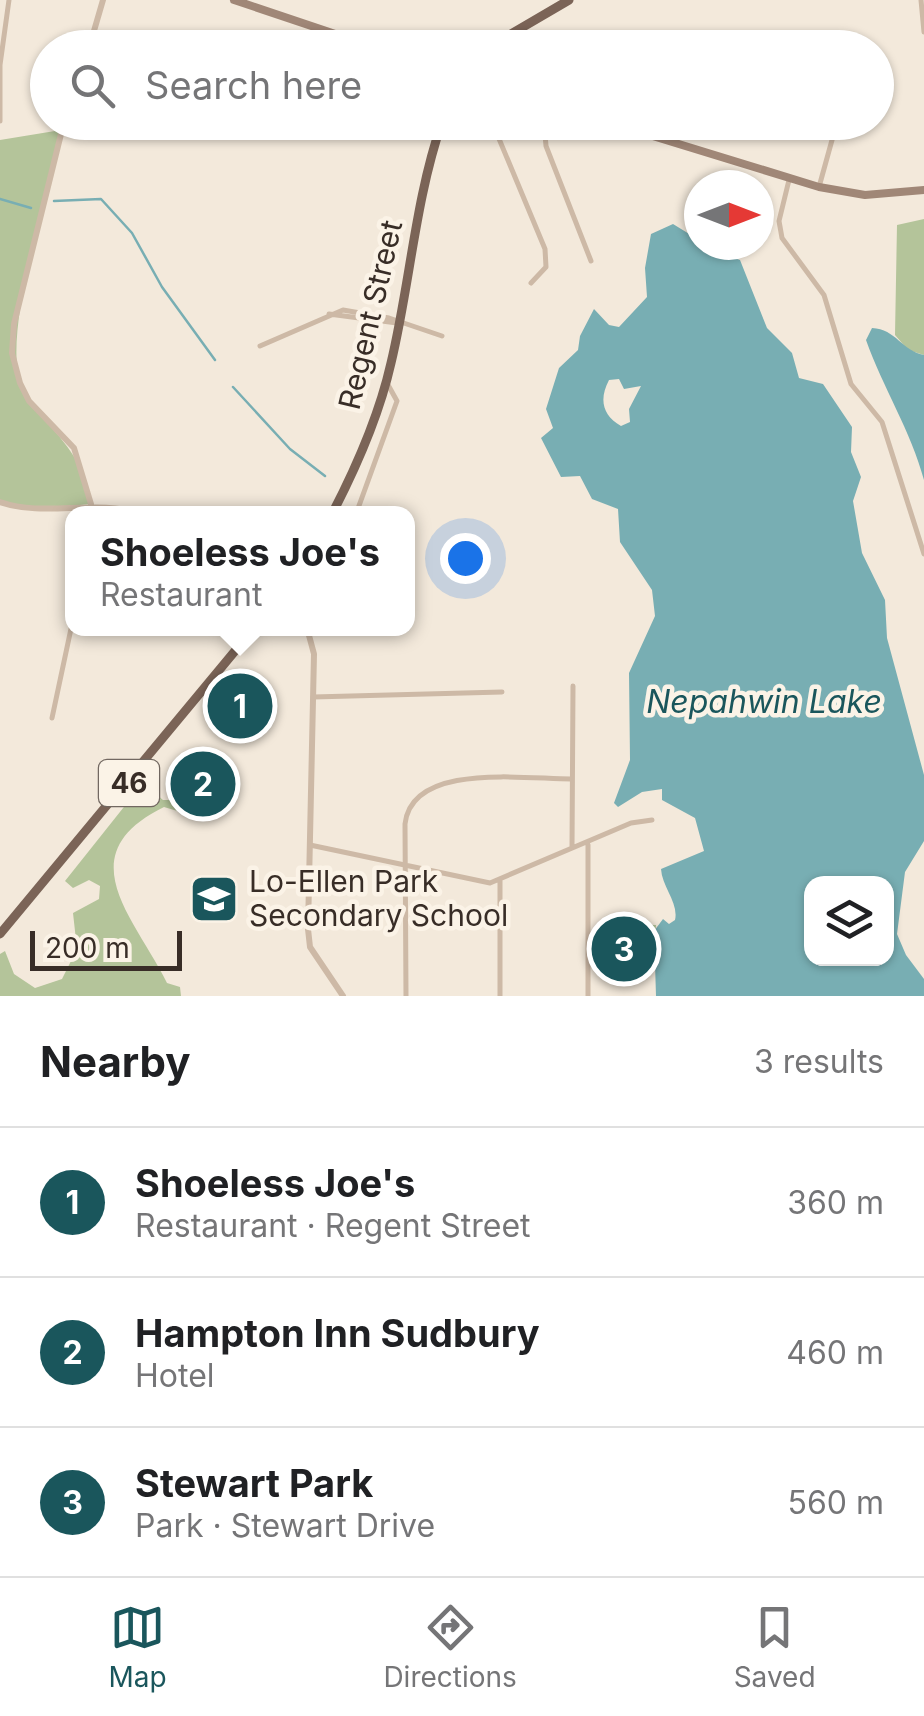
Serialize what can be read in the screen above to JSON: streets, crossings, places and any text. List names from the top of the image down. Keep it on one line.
{"streets":{"main road":["Regent Street","46"]},"water":["Nepahwin Lake"],"places":{"school or university":["Lo-Ellen Park Secondary School"]},"scale_bar":"200 m","north":"right","page":{"search":"Search here","popup":["Shoeless Joe's","Restaurant"],"pins":["1","2","3"],"scale":"200 m","heading":["Nearby","3 results"],"list":[{"mark":"1","name":"Shoeless Joe's","note":"Restaurant · Regent Street","value":"360 m"},{"mark":"2","name":"Hampton Inn Sudbury","note":"Hotel","value":"460 m"},{"mark":"3","name":"Stewart Park","note":"Park · Stewart Drive","value":"560 m"}],"nav":["Map","Directions","Saved"]}}
